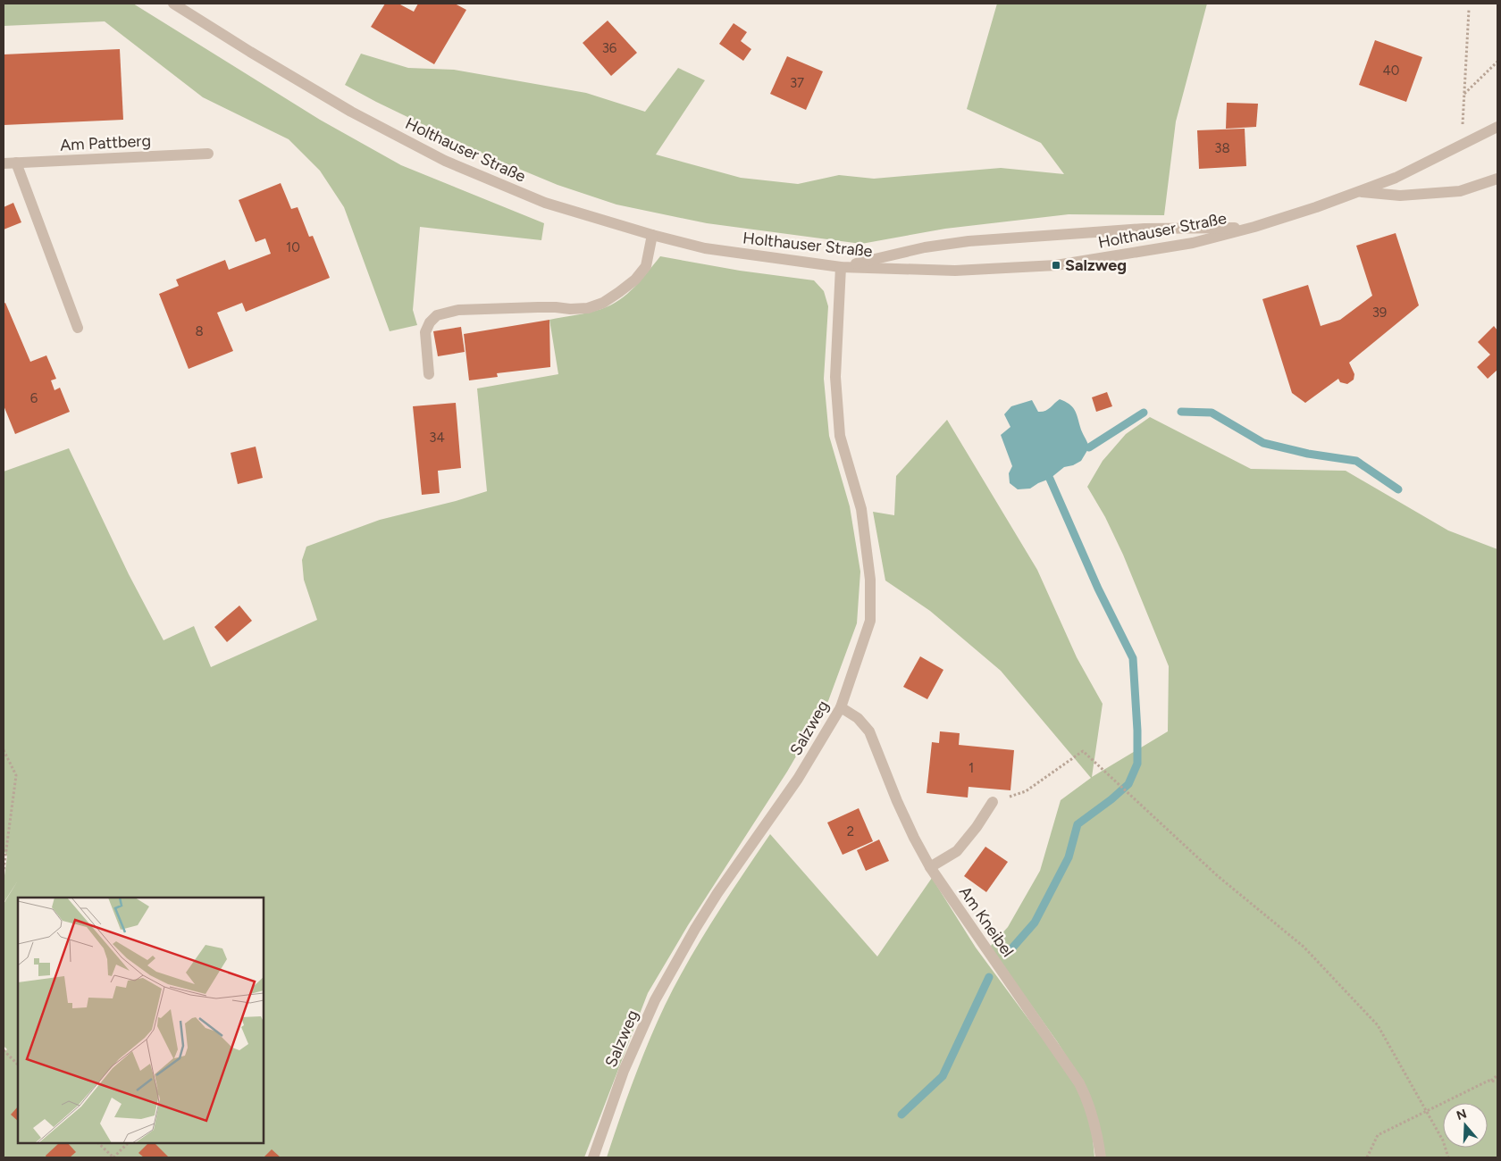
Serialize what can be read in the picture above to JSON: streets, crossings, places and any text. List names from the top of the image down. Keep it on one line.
{"streets":{"street":["Am Pattberg","Holthauser Straße","Salzweg","Am Kneibel"]},"crossings":[["Holthauser Straße","Salzweg"],["Salzweg","Am Kneibel"]],"places":{"transit":["Salzweg"]},"house_numbers":["36","40","37","38","10","39","8","6","34","1","2"],"north":"top"}
